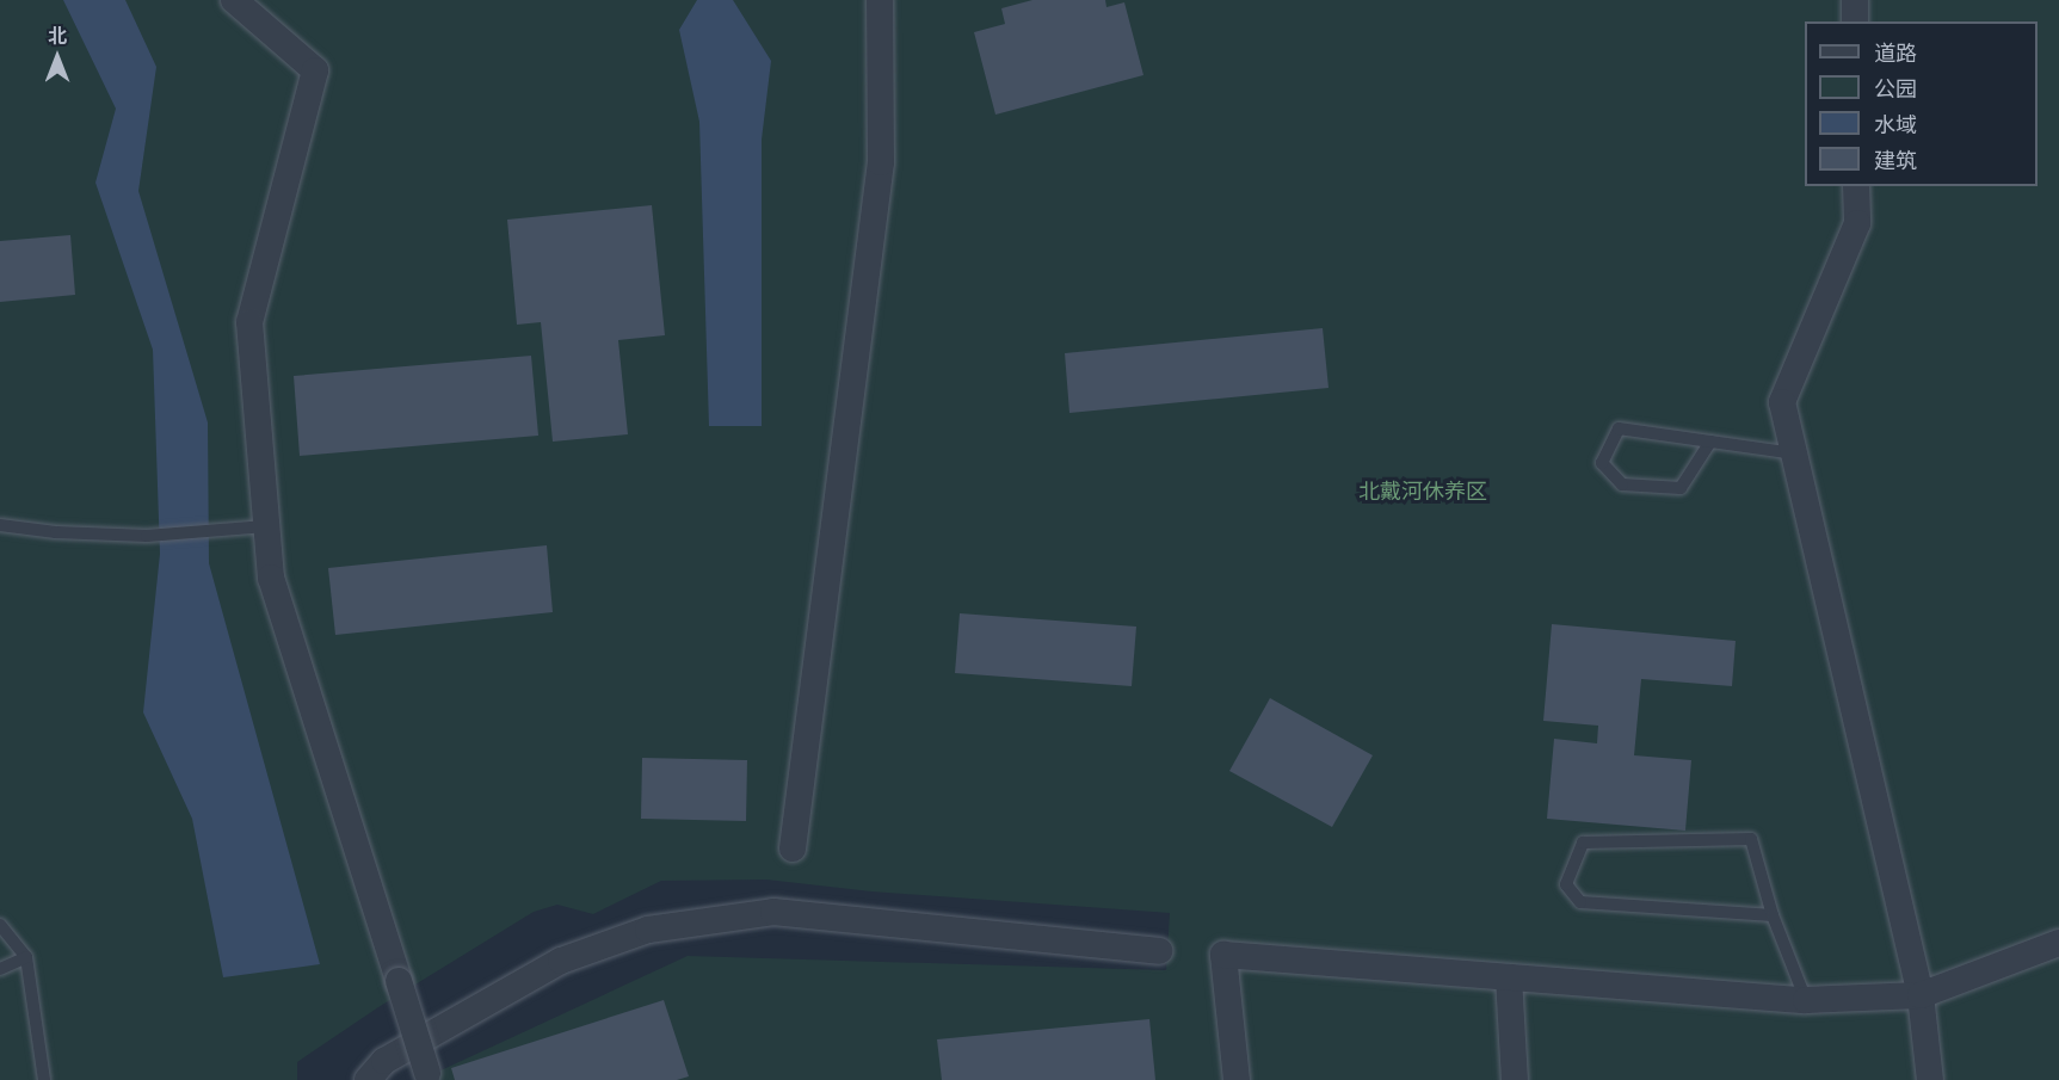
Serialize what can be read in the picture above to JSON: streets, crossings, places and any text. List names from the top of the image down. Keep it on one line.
{"parks":["北戴河休养区"],"legend":["道路","公园","水域","建筑"],"north":"top"}
